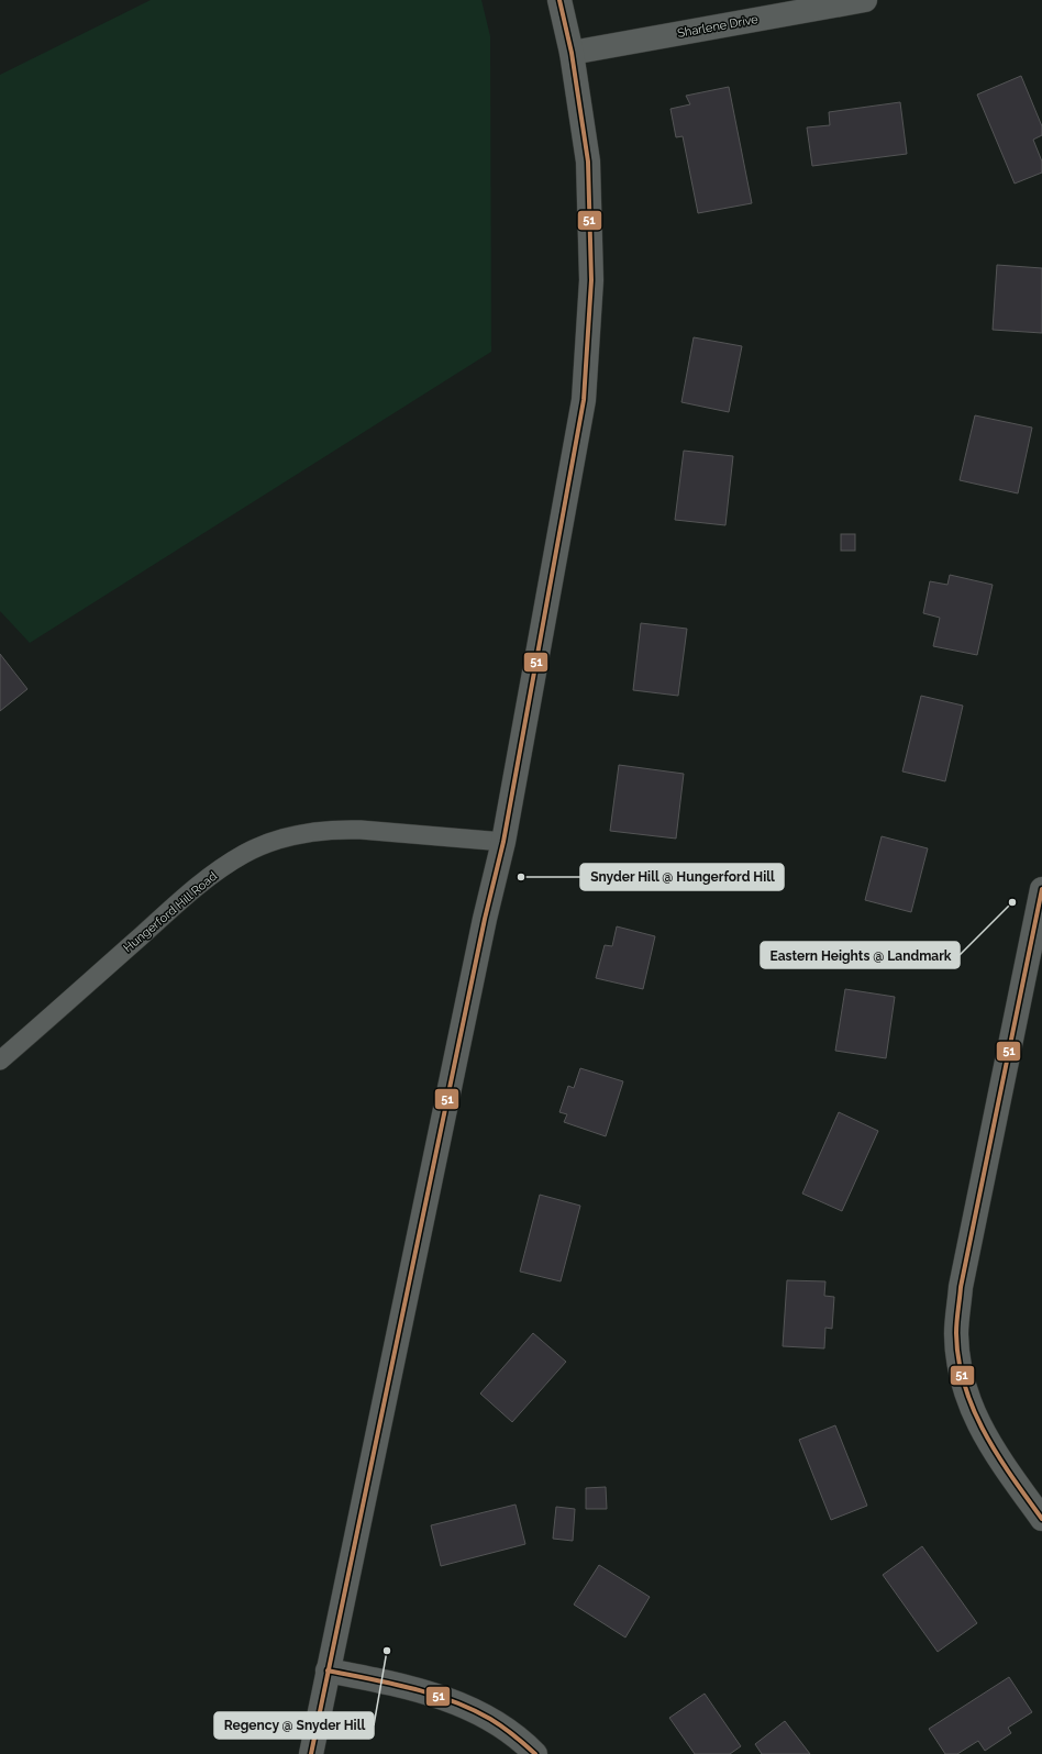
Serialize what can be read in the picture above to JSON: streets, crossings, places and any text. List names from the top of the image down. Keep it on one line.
{"streets":{"street":["Sharlene Drive"],"lane":["Hungerford Hill Road"]},"places":["Snyder Hill @ Hungerford Hill","Eastern Heights @ Landmark","Regency @ Snyder Hill"],"lines":["transit line 51"]}
